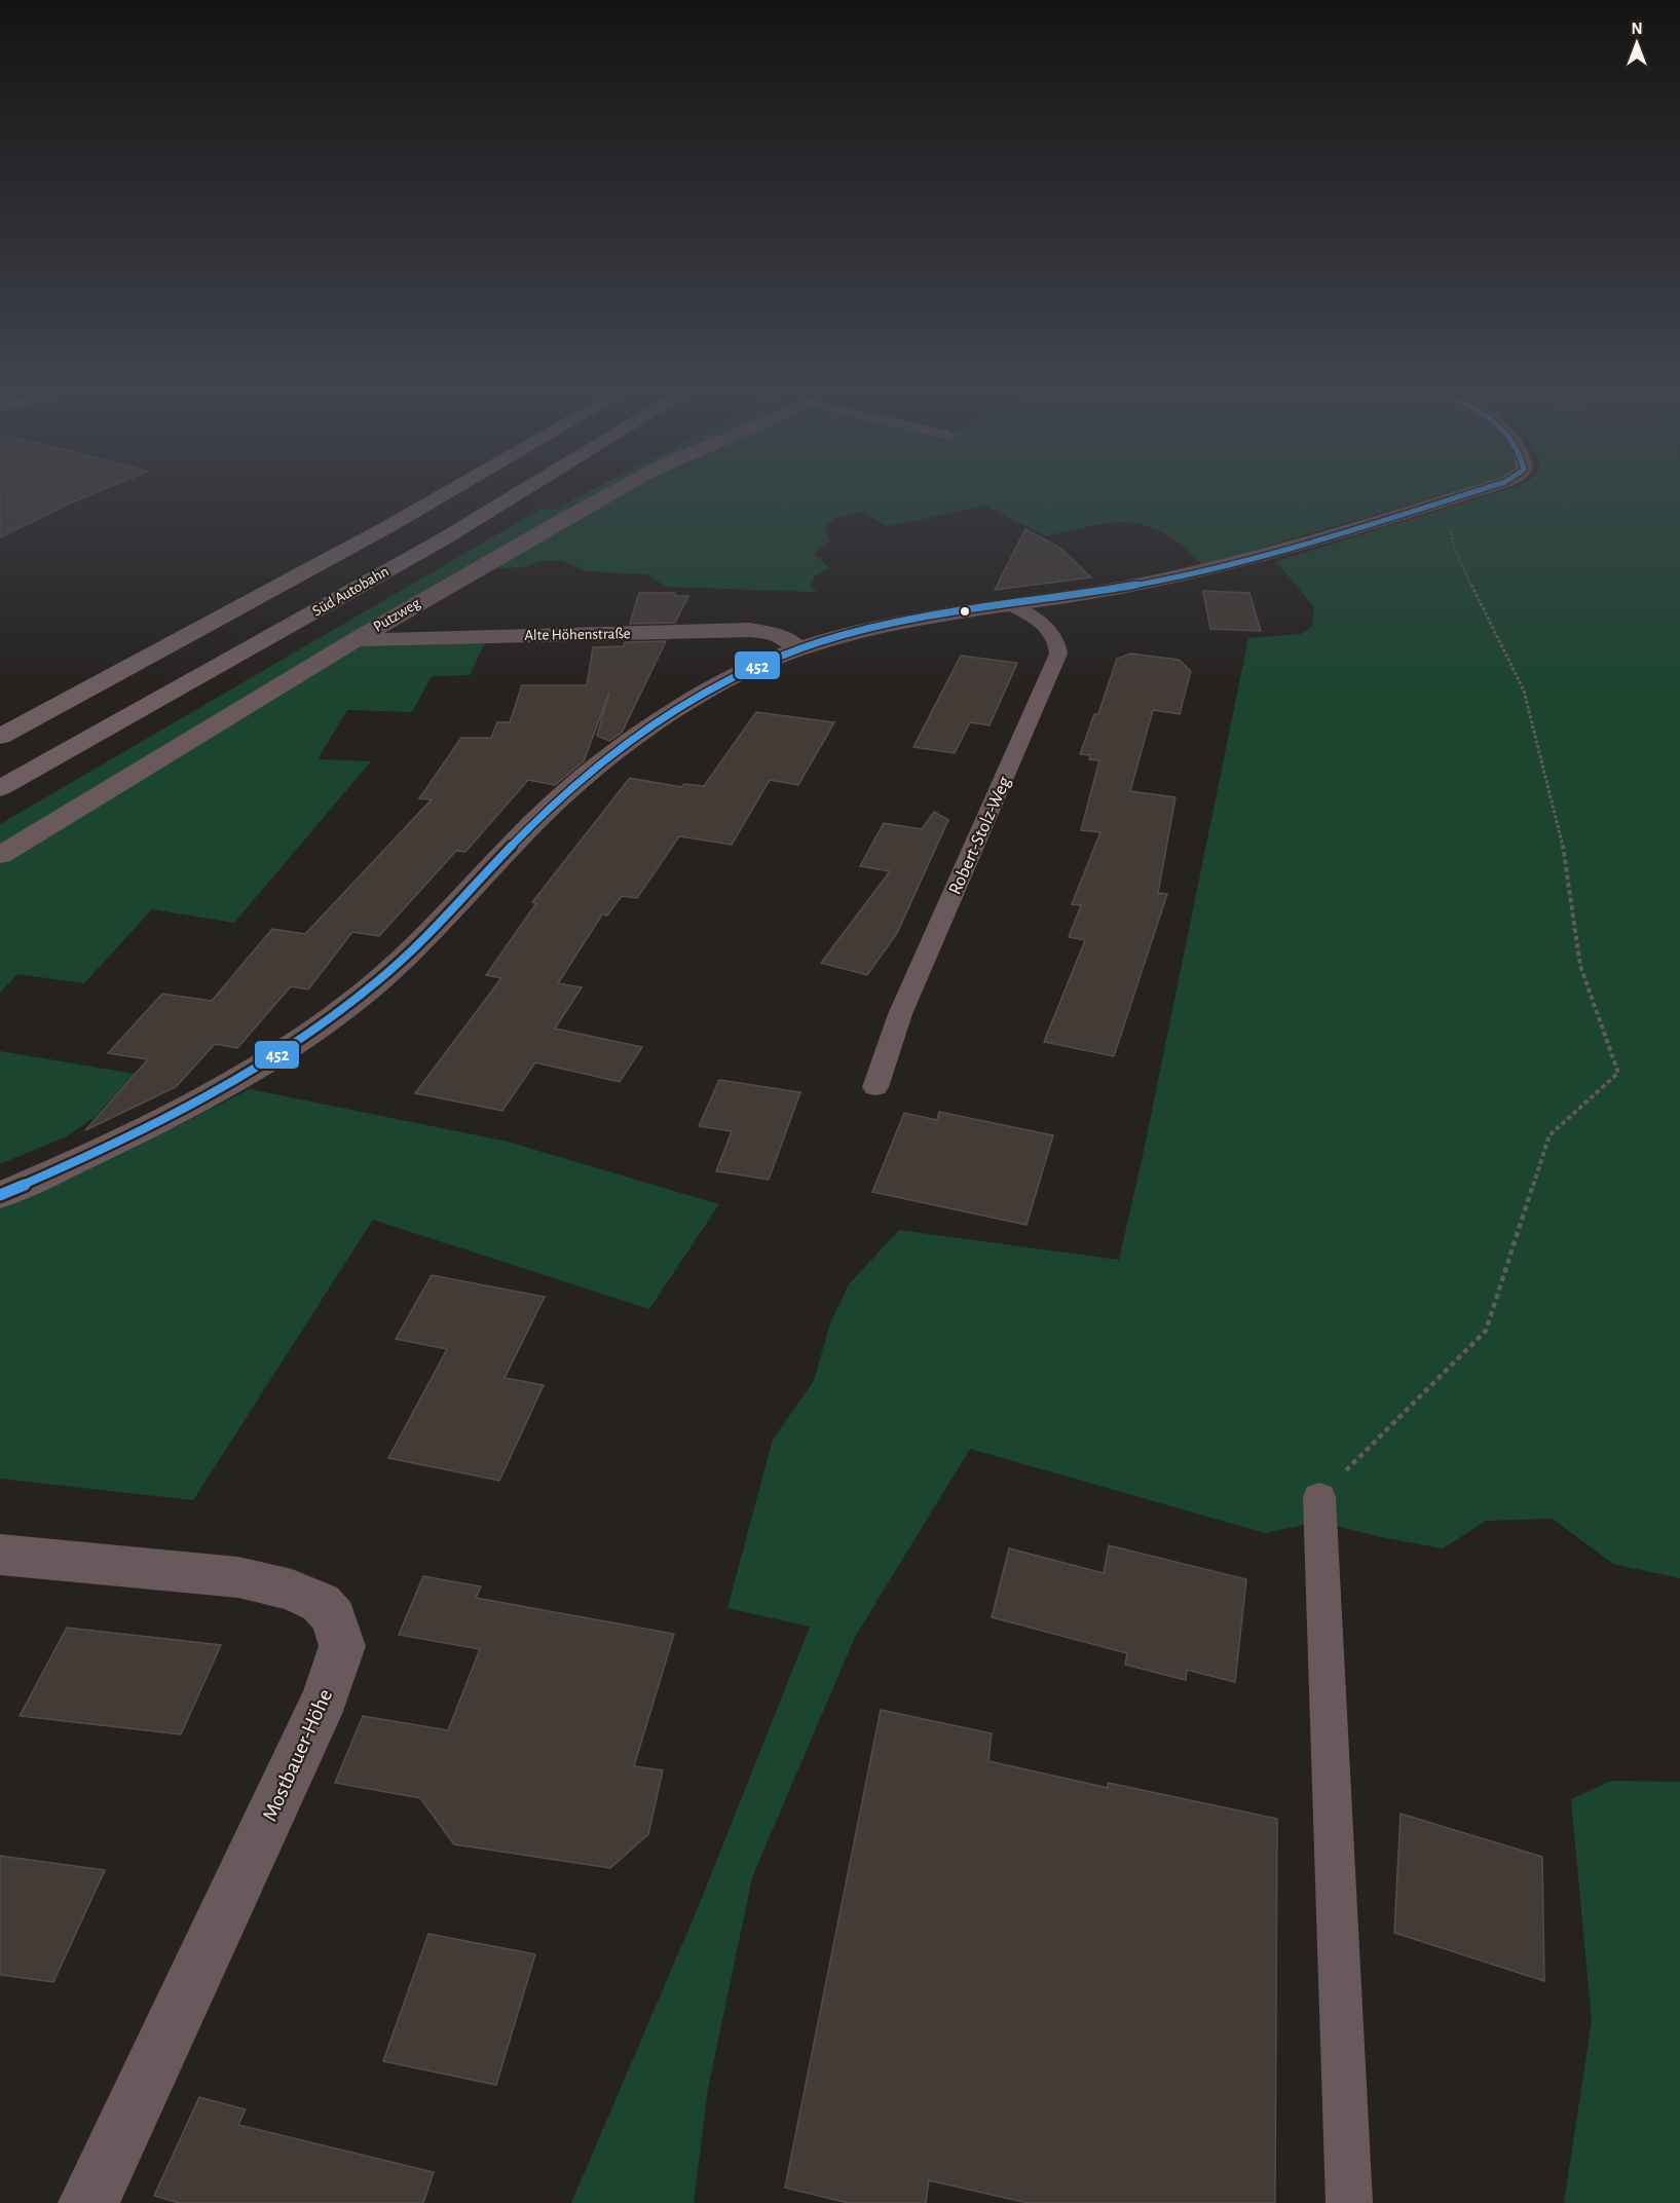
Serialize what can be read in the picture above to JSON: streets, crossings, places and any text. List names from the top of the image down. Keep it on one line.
{"streets":{"highway":["Süd Autobahn"],"street":["Putzweg","Alte Höhenstraße","Mostbauer-Höhe"],"lane":["Robert-Stolz-Weg"]},"crossings":[["Putzweg","Alte Höhenstraße"]],"lines":["transit line 452"],"north":"top"}
